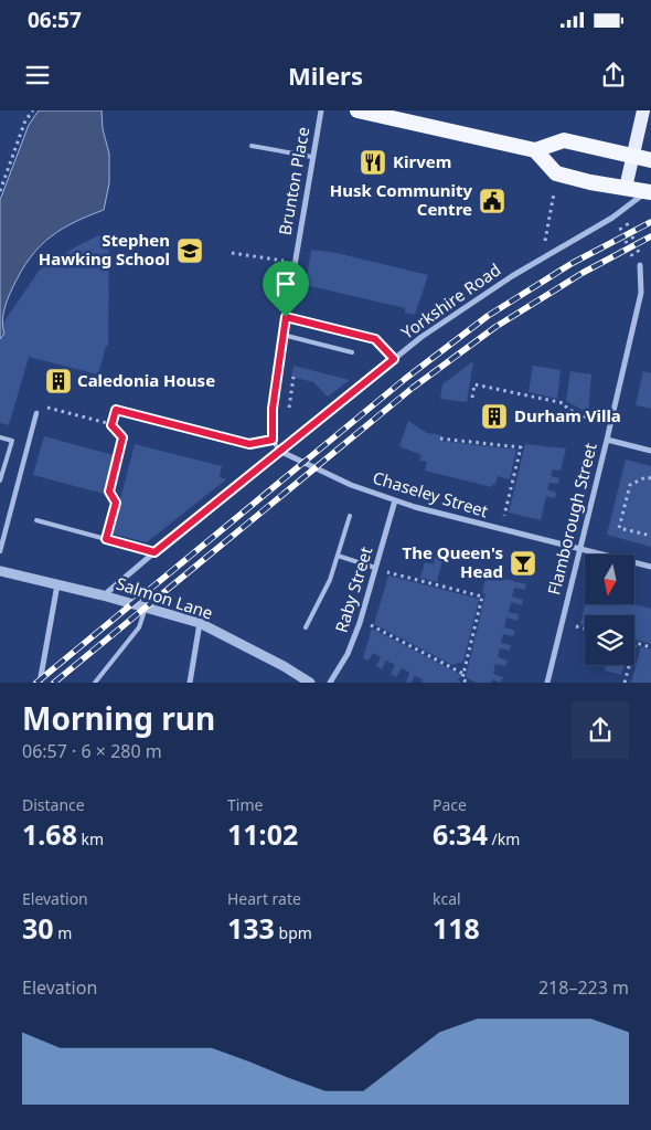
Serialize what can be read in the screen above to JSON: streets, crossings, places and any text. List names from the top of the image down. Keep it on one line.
{"streets":{"street":["Brunton Place","Yorkshire Road","Chaseley Street","Flamborough Street","Raby Street","Salmon Lane"]},"crossings":[["Yorkshire Road","Chaseley Street"],["Yorkshire Road","Salmon Lane"],["Chaseley Street","Flamborough Street"],["Chaseley Street","Raby Street"]],"places":{"restaurant":["Kirvem"],"public building":["Husk Community Centre"],"school or university":["Stephen Hawking School"],"building":["Caledonia House","Durham Villa"],"bar":["The Queen's Head"]},"north":"bottom","page":{"status":"06:57","header":"Milers","heading":["Morning run","06:57 · 6 × 280 m"],"stats":[["Distance","1.68 km"],["Time","11:02"],["Pace","6:34 /km"],["Elevation","30 m"],["Heart rate","133 bpm"],["kcal","118"]],"chart":["Elevation","218–223 m"]}}
